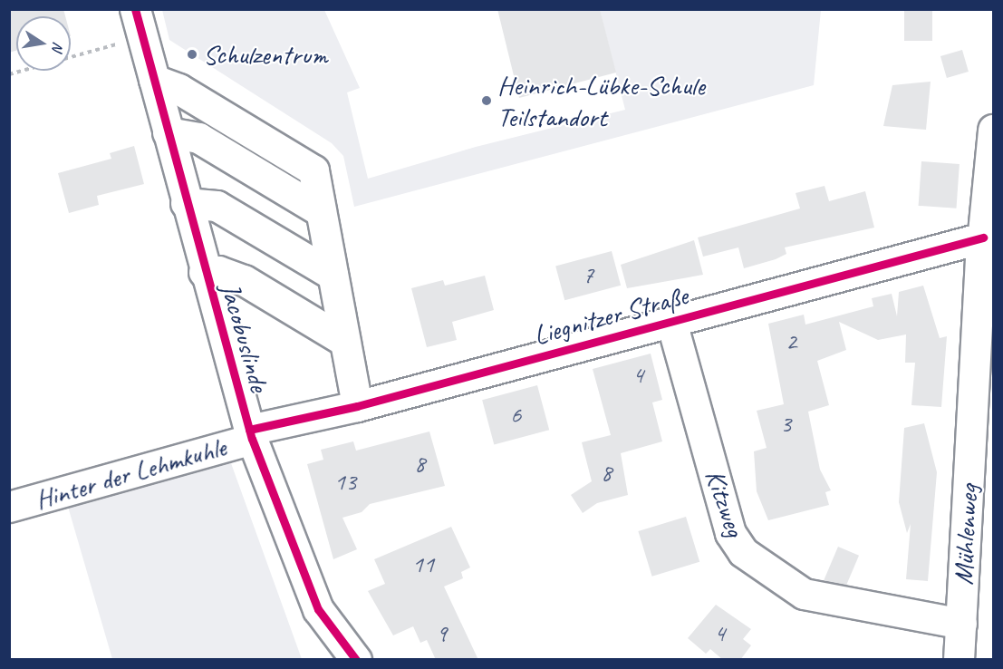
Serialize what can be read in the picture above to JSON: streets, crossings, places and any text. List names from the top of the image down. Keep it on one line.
{"streets":{"street":["Liegnitzer Straße","Jacobuslinde","Hinter der Lehmkuhle","Kitzweg","Mühlenweg"]},"crossings":[["Liegnitzer Straße","Jacobuslinde"],["Liegnitzer Straße","Hinter der Lehmkuhle"],["Liegnitzer Straße","Kitzweg"],["Liegnitzer Straße","Mühlenweg"],["Jacobuslinde","Hinter der Lehmkuhle"],["Kitzweg","Mühlenweg"]],"places":["Schulzentrum","Heinrich-Lübke-Schule Teilstandort"],"house_numbers":["7","2","4","6","3","8","8","13","11","9","4"],"north":"right"}
